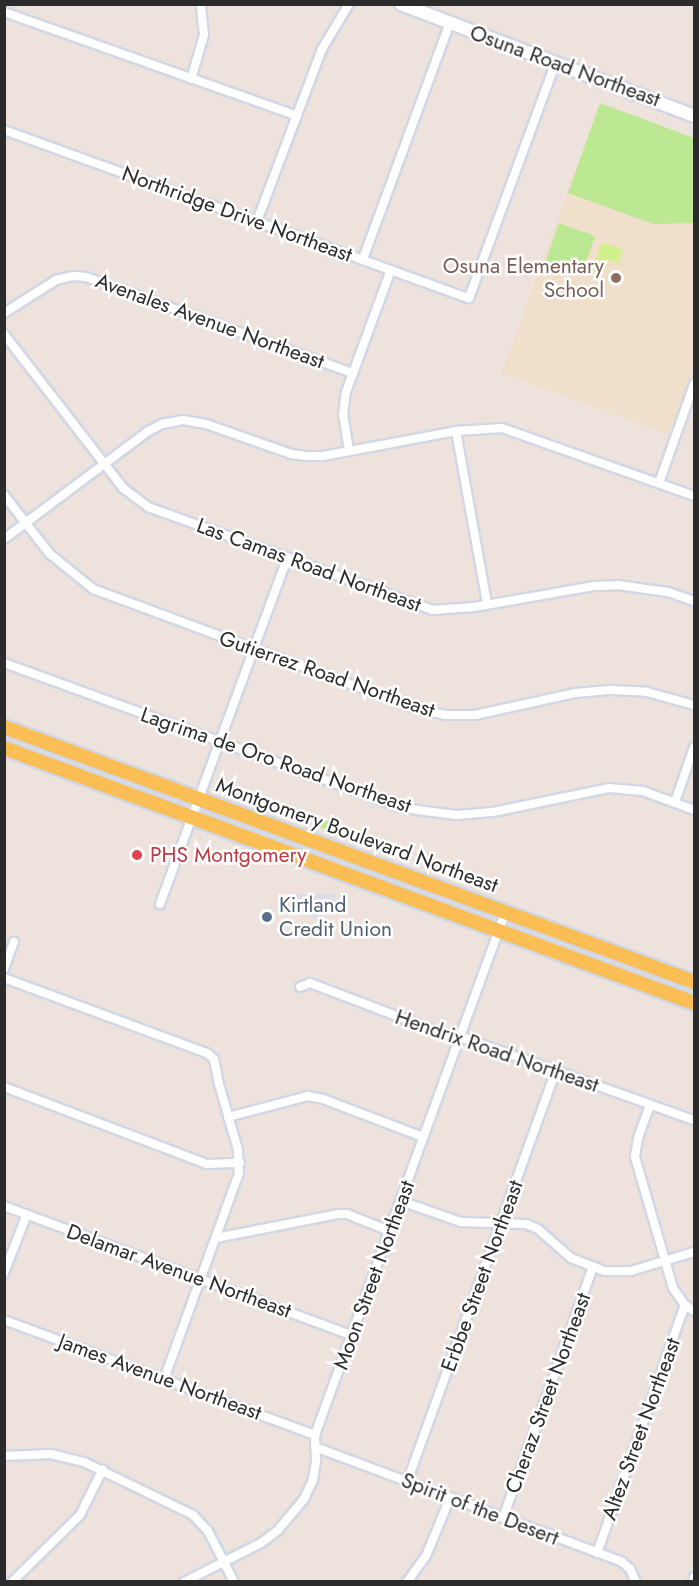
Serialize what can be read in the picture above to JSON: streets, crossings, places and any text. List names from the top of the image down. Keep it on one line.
{"streets":{"main road":["Montgomery Boulevard Northeast"],"street":["Osuna Road Northeast","Northridge Drive Northeast","Avenales Avenue Northeast","Las Camas Road Northeast","Gutierrez Road Northeast","Lagrima de Oro Road Northeast","Hendrix Road Northeast","Delamar Avenue Northeast","Moon Street Northeast","Erbbe Street Northeast","James Avenue Northeast","Cheraz Street Northeast","Altez Street Northeast","Spirit of the Desert"]},"crossings":[["Osuna Road Northeast","Northridge Drive Northeast"],["Montgomery Boulevard Northeast","Moon Street Northeast"],["Hendrix Road Northeast","Moon Street Northeast"],["Hendrix Road Northeast","Erbbe Street Northeast"],["Delamar Avenue Northeast","Moon Street Northeast"],["Moon Street Northeast","James Avenue Northeast"],["Moon Street Northeast","Spirit of the Desert"],["Erbbe Street Northeast","Spirit of the Desert"],["Cheraz Street Northeast","Spirit of the Desert"],["Altez Street Northeast","Spirit of the Desert"]],"places":["Osuna Elementary School","PHS Montgomery","Kirtland Credit Union"]}
